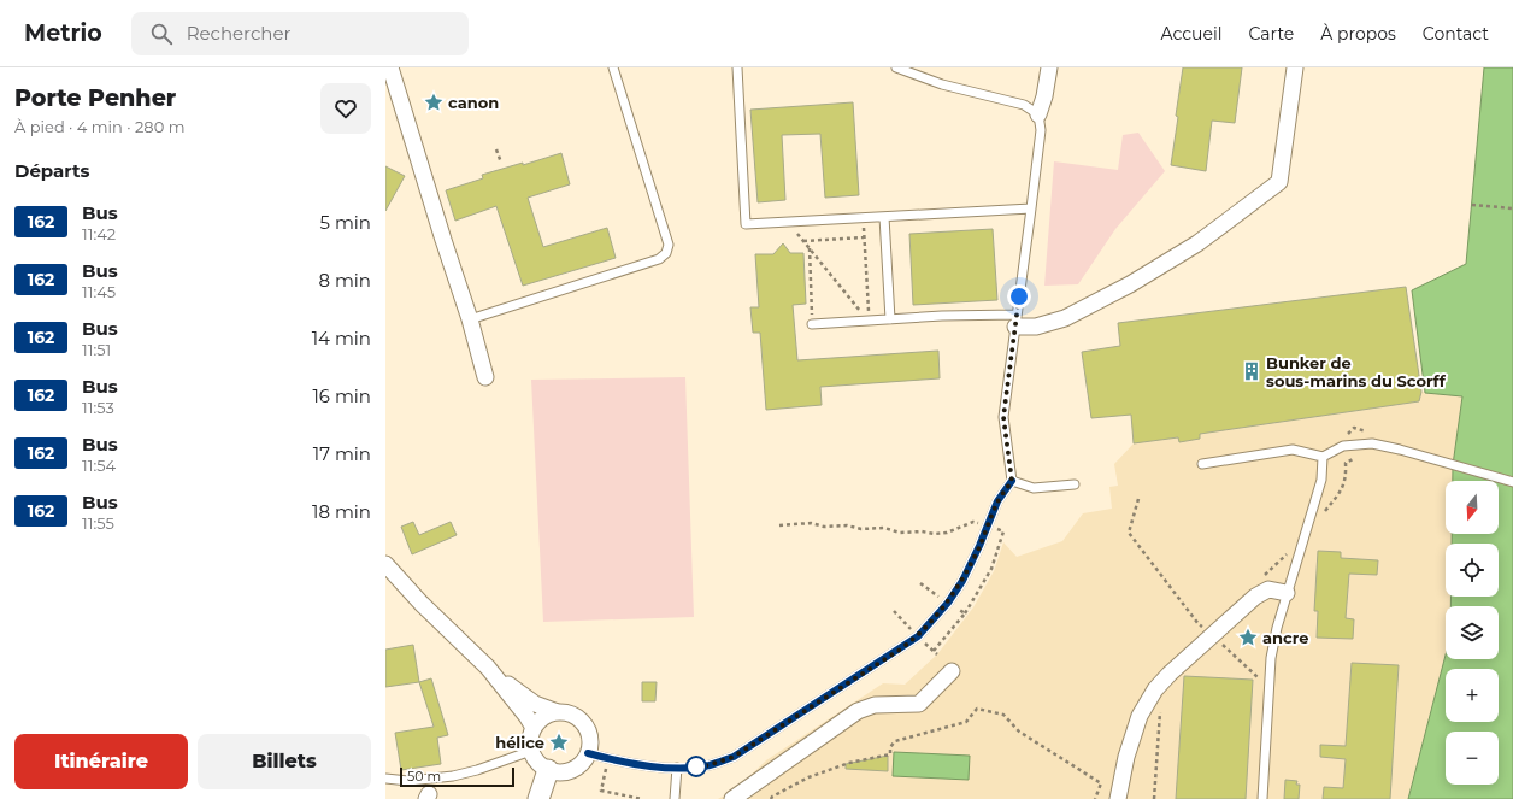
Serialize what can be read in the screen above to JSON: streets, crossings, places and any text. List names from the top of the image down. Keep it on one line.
{"places":{"place":["canon","ancre","hélice"],"building":["Bunker de sous-marins du Scorff"]},"lines":["bus line 162"],"scale_bar":"50 m","north":"bottom","page":{"header":"Metrio","search":"Rechercher","nav":["Accueil","Carte","À propos","Contact"],"heading":[["Porte Penher","À pied · 4 min · 280 m"],"Départs"],"list":[{"mark":"162","name":"Bus","note":"11:42","value":"5 min"},{"mark":"162","name":"Bus","note":"11:45","value":"8 min"},{"mark":"162","name":"Bus","note":"11:51","value":"14 min"},{"mark":"162","name":"Bus","note":"11:53","value":"16 min"},{"mark":"162","name":"Bus","note":"11:54","value":"17 min"},{"mark":"162","name":"Bus","note":"11:55","value":"18 min"}],"map_buttons":["+","−"],"buttons":["Itinéraire","Billets"],"scale":"50 m"}}
